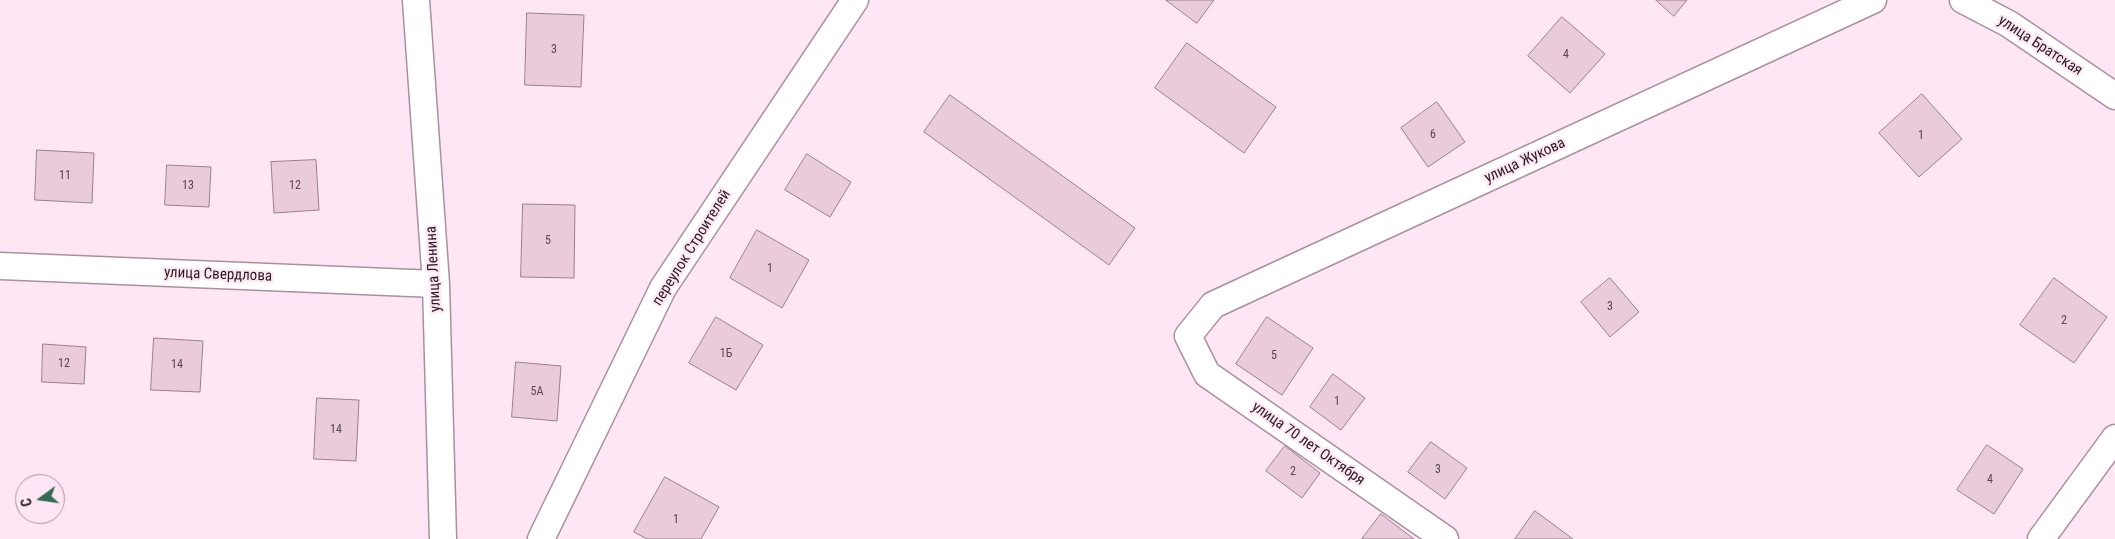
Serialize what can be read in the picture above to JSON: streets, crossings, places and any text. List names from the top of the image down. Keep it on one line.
{"streets":{"street":["улица Братская","улица Жукова","переулок Строителей","улица Ленина","улица Свердлова","улица 70 лет Октября"]},"crossings":[["улица Жукова","улица 70 лет Октября"],["улица Ленина","улица Свердлова"]],"house_numbers":["3","4","6","1","11","13","12","5","1","3","2","1Б","5","12","14","5А","1","14","3","2","4","1"],"north":"left"}
